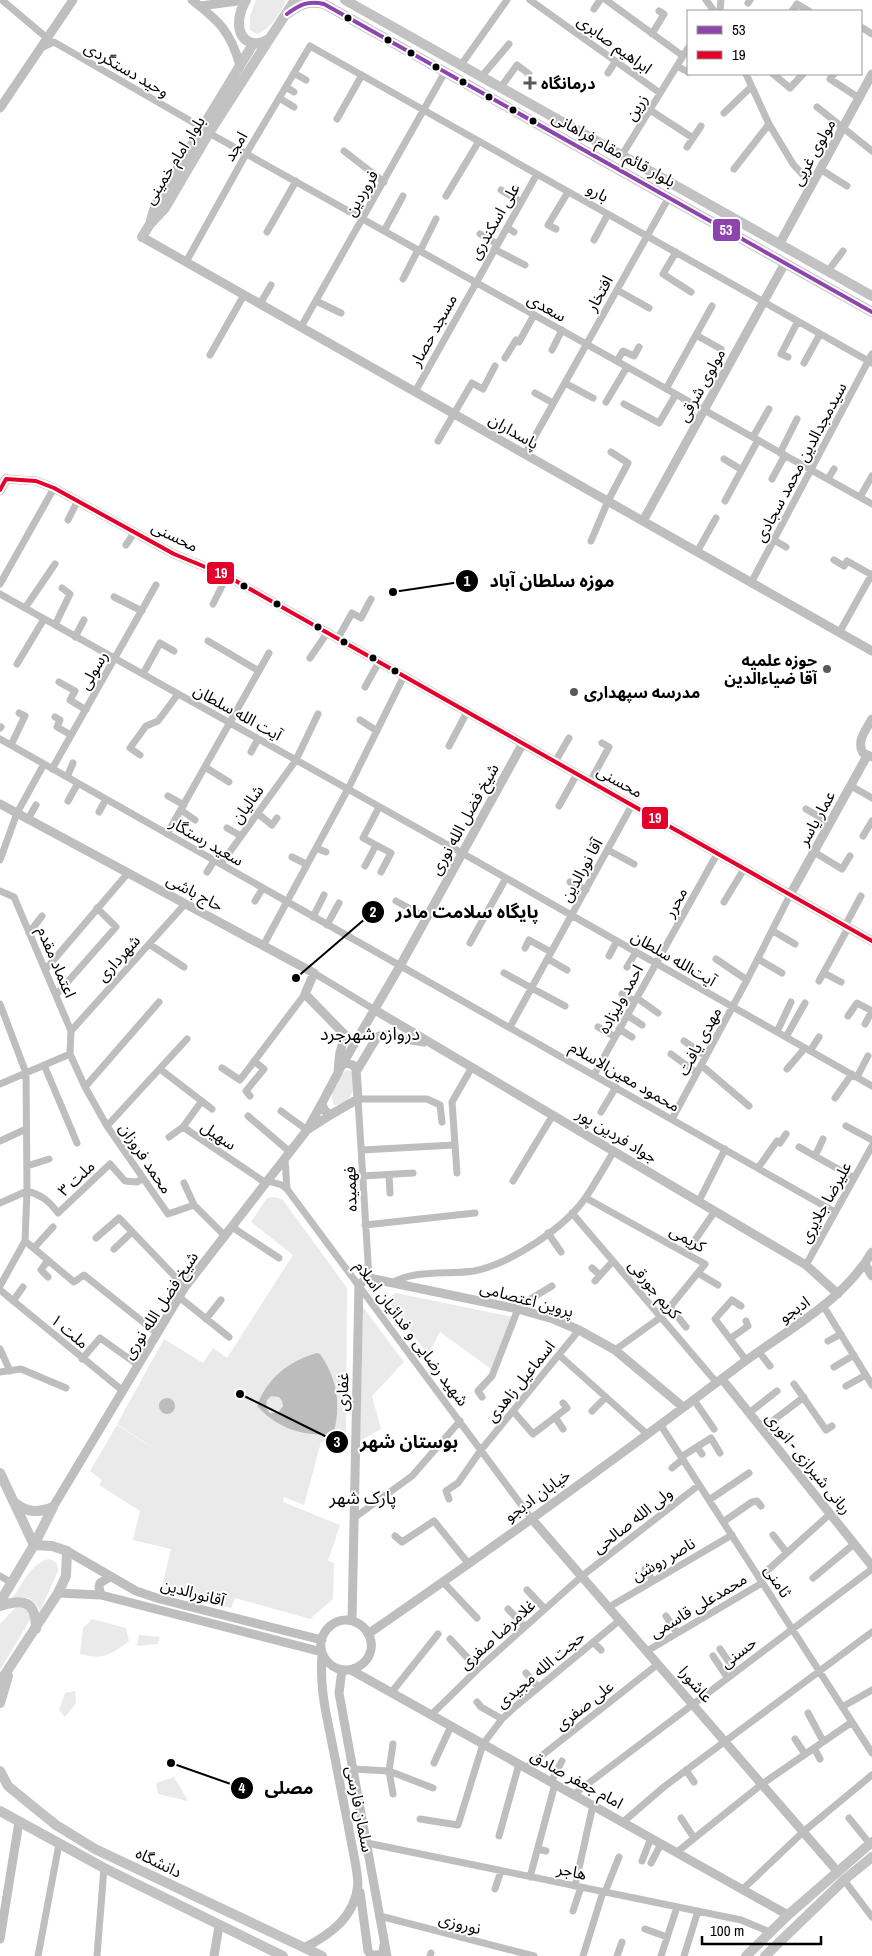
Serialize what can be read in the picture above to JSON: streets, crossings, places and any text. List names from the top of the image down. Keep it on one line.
{"streets":{"main road":["بلوار قائم مقام فراهانی","بلوار امام خمینی","دانشگاه"],"street":["ابراهیم صابری","وحید دستگردی","زرین","امجد","مولوی غربی","بارو","فروردین","علی اسکندری","افتخار","سعدی","مسجد حصار","مولوی شرقی","پاسداران","سیدمجدالدین محمد سجادی","محسنی","رسولی","آیت الله سلطان","شالیان","عمار یاسر","شیخ فضل الله نوری","سعید رستگار","آقا نورالدین","حاج باشی","محرر","شهرداری","آیت‌الله سلطان","اعتماد مقدم","احمد ولیزاده","مهدی یافت","محمود معین‌الاسلام","سهیل","جواد فردین پور","محمد فروزان","ملت ۳","فهمیده","علیرضا جلایری","کریمی","کریم جورقی","پروین اعتصامی","ادبجو","ملت ۱","شهید رضایی و فدائیان اسلام","اسماعیل زاهدی","غفاری","ربانی شیرازی - انوری","خیابان ادبجو","ولی الله صالحی","ناصر روشن","ثامنی","آقانورالدین","محمدعلی قاسمی","غلامرضا صفری","حسنی","حجت الله مجیدی","عاشورا","علی صفری","امام جعفر صادق","سلمان فارسی","هاجر","نوروزی"]},"crossings":[["ابراهیم صابری","زرین"],["وحید دستگردی","بلوار امام خمینی"],["وحید دستگردی","سعدی"],["زرین","بلوار قائم مقام فراهانی"],["امجد","بارو"],["امجد","سعدی"],["امجد","پاسداران"],["بلوار قائم مقام فراهانی","مولوی غربی"],["بلوار قائم مقام فراهانی","بلوار امام خمینی"],["بلوار قائم مقام فراهانی","فروردین"],["بلوار قائم مقام فراهانی","افتخار"],["بلوار قائم مقام فراهانی","مولوی شرقی"],["بلوار امام خمینی","سعدی"],["بلوار امام خمینی","پاسداران"],["بارو","فروردین"],["بارو","علی اسکندری"],["بارو","افتخار"],["بارو","مولوی شرقی"],["بارو","سیدمجدالدین محمد سجادی"],["فروردین","سعدی"],["فروردین","پاسداران"],["علی اسکندری","سعدی"],["علی اسکندری","مسجد حصار"],["افتخار","سعدی"],["افتخار","پاسداران"],["سعدی","مسجد حصار"],["سعدی","مولوی شرقی"],["سعدی","سیدمجدالدین محمد سجادی"],["مسجد حصار","پاسداران"],["مولوی شرقی","پاسداران"],["پاسداران","سیدمجدالدین محمد سجادی"],["محسنی","عمار یاسر"],["محسنی","شیخ فضل الله نوری"],["محسنی","آقا نورالدین"],["محسنی","محرر"],["محسنی","مهدی یافت"],["رسولی","آیت الله سلطان"],["رسولی","سعید رستگار"],["آیت الله سلطان","شالیان"],["آیت الله سلطان","شیخ فضل الله نوری"],["آیت الله سلطان","آیت‌الله سلطان"],["شالیان","سعید رستگار"],["عمار یاسر","مهدی یافت"],["شیخ فضل الله نوری","سعید رستگار"],["شیخ فضل الله نوری","حاج باشی"],["شیخ فضل الله نوری","آیت‌الله سلطان"],["شیخ فضل الله نوری","محمود معین‌الاسلام"],["شیخ فضل الله نوری","سهیل"],["شیخ فضل الله نوری","جواد فردین پور"],["شیخ فضل الله نوری","فهمیده"],["شیخ فضل الله نوری","ملت ۱"],["شیخ فضل الله نوری","شهید رضایی و فدائیان اسلام"],["سعید رستگار","محمود معین‌الاسلام"],["آقا نورالدین","آیت‌الله سلطان"],["آقا نورالدین","محمود معین‌الاسلام"],["حاج باشی","شهرداری"],["حاج باشی","جواد فردین پور"],["محرر","آیت‌الله سلطان"],["محرر","احمد ولیزاده"],["شهرداری","اعتماد مقدم"],["آیت‌الله سلطان","احمد ولیزاده"],["آیت‌الله سلطان","مهدی یافت"],["اعتماد مقدم","محمد فروزان"],["احمد ولیزاده","محمود معین‌الاسلام"],["مهدی یافت","محمود معین‌الاسلام"],["محمود معین‌الاسلام","علیرضا جلایری"],["جواد فردین پور","علیرضا جلایری"],["جواد فردین پور","ادبجو"],["محمد فروزان","ملت ۳"],["فهمیده","پروین اعتصامی"],["کریم جورقی","ادبجو"],["کریم جورقی","ربانی شیرازی - انوری"],["کریم جورقی","خیابان ادبجو"],["پروین اعتصامی","اسماعیل زاهدی"],["پروین اعتصامی","خیابان ادبجو"],["ادبجو","ربانی شیرازی - انوری"],["ادبجو","خیابان ادبجو"],["شهید رضایی و فدائیان اسلام","اسماعیل زاهدی"],["شهید رضایی و فدائیان اسلام","غفاری"],["شهید رضایی و فدائیان اسلام","خیابان ادبجو"],["شهید رضایی و فدائیان اسلام","عاشورا"],["غفاری","خیابان ادبجو"],["غفاری","آقانورالدین"],["غفاری","امام جعفر صادق"],["غفاری","سلمان فارسی"],["ربانی شیرازی - انوری","خیابان ادبجو"],["ربانی شیرازی - انوری","محمدعلی قاسمی"],["ربانی شیرازی - انوری","حسنی"],["خیابان ادبجو","ثامنی"],["خیابان ادبجو","آقانورالدین"],["خیابان ادبجو","عاشورا"],["خیابان ادبجو","امام جعفر صادق"],["خیابان ادبجو","سلمان فارسی"],["ولی الله صالحی","ثامنی"],["ولی الله صالحی","غلامرضا صفری"],["ولی الله صالحی","عاشورا"],["ناصر روشن","ثامنی"],["ناصر روشن","عاشورا"],["ثامنی","محمدعلی قاسمی"],["ثامنی","حسنی"],["آقانورالدین","امام جعفر صادق"],["آقانورالدین","سلمان فارسی"],["محمدعلی قاسمی","عاشورا"],["غلامرضا صفری","عاشورا"],["غلامرضا صفری","امام جعفر صادق"],["حسنی","عاشورا"],["حسنی","امام جعفر صادق"],["حجت الله مجیدی","عاشورا"],["حجت الله مجیدی","امام جعفر صادق"],["عاشورا","علی صفری"],["علی صفری","امام جعفر صادق"],["امام جعفر صادق","سلمان فارسی"],["سلمان فارسی","دانشگاه"],["سلمان فارسی","هاجر"],["سلمان فارسی","نوروزی"]],"districts":["دروازه شهرجرد","پارک شهر"],"places":{"health":["درمانگاه"],"other":["موزه سلطان آباد","حوزه علمیه آقا ضیاءالدین","مدرسه سپهداری","پایگاه سلامت مادر","بوستان شهر","مصلی"]},"lines":["transit line 53","transit line 19"],"legend":["53","19"],"scale_bar":"100 m"}
